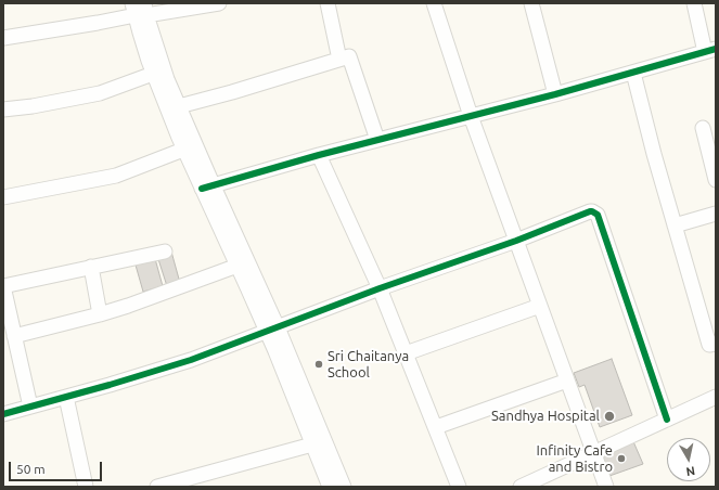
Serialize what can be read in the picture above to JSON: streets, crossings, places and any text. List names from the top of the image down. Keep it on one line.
{"places":["Sri Chaitanya School","Sandhya Hospital","Infinity Cafe and Bistro"],"scale_bar":"50 m","north":"bottom"}
